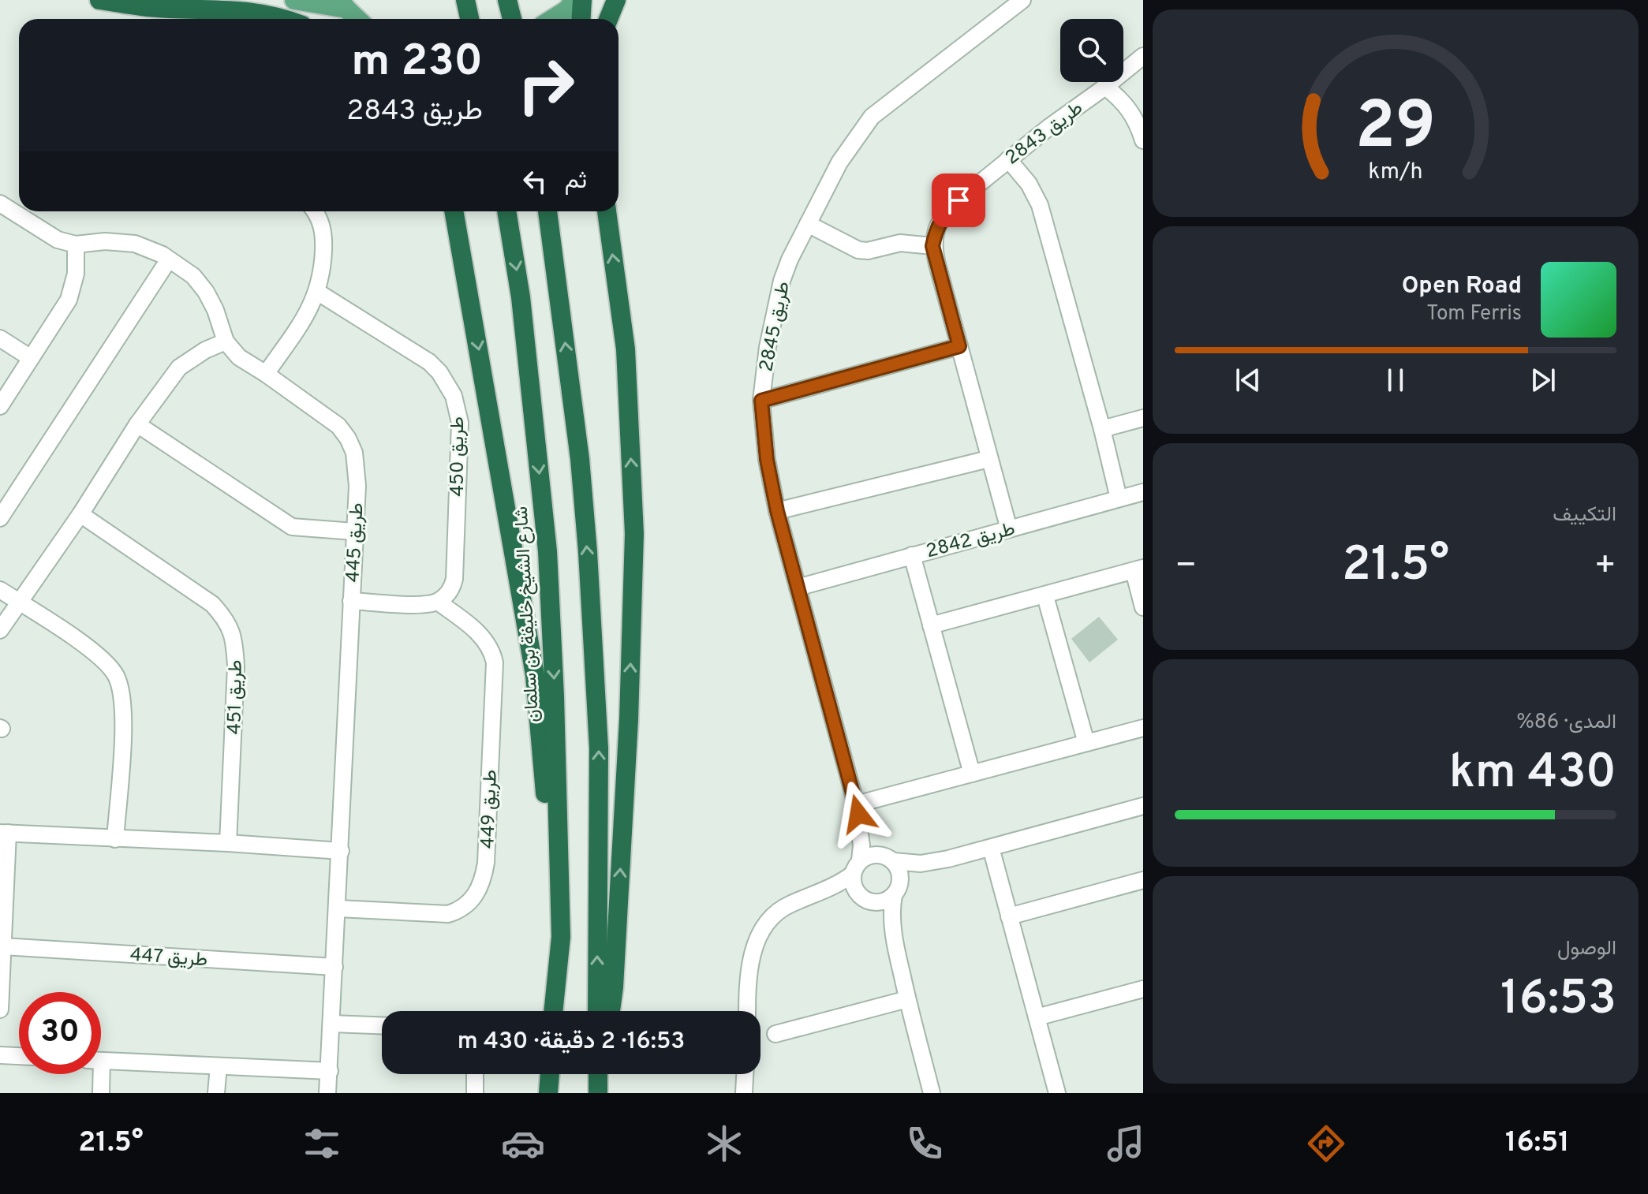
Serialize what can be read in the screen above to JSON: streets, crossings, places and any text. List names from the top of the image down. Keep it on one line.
{"streets":{"highway":["شارع الشيخ خليفة بن سلمان"],"street":["طريق 2843","طريق 2845","طريق 450","طريق 2842","طريق 445","طريق 451","طريق 449","طريق 447"]},"crossings":[["طريق 2845","طريق 2842"],["طريق 450","طريق 449"],["طريق 445","طريق 449"],["طريق 445","طريق 447"]],"page":{"turn":["230 m","طريق 2843"],"then":"ثم","song":["Open Road","Tom Ferris"],"tile":["التكييف",["المدى · 86%","430 km"],["الوصول","16:53"]],"heat":["−","21.5°","+"],"limit":"30","trip":"16:53 · 2 دقيقة · 430 m","tabs":["16:51","21.5°"],"gauge":["29","km/h"]}}
